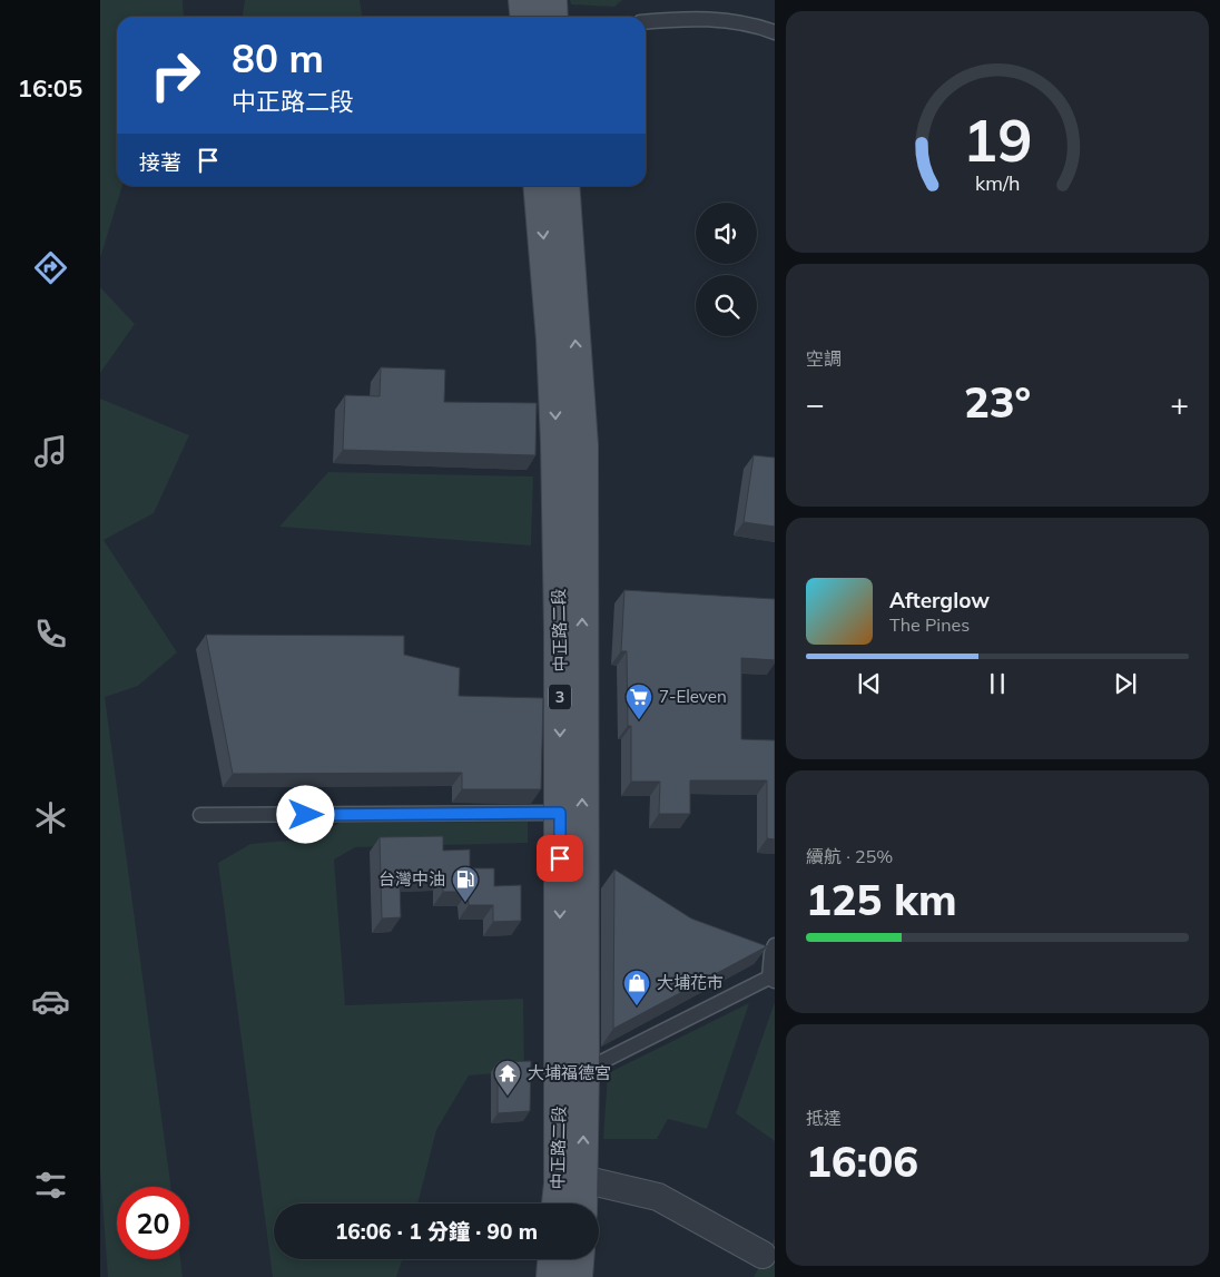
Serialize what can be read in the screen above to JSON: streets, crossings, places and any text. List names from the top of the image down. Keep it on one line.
{"streets":{"main road":["中正路二段","3"]},"places":{"supermarket":["7-Eleven"],"fuel station":["台灣中油"],"shop":["大埔花市"],"temple":["大埔福德宮"]},"page":{"tabs":"16:05","turn":["80 m","中正路二段"],"then":"接著","tile":["空調",["續航 · 25%","125 km"],["抵達","16:06"]],"heat":["−","23°","+"],"song":["Afterglow","The Pines"],"limit":"20","trip":"16:06 · 1 分鐘 · 90 m","gauge":["19","km/h"]}}
